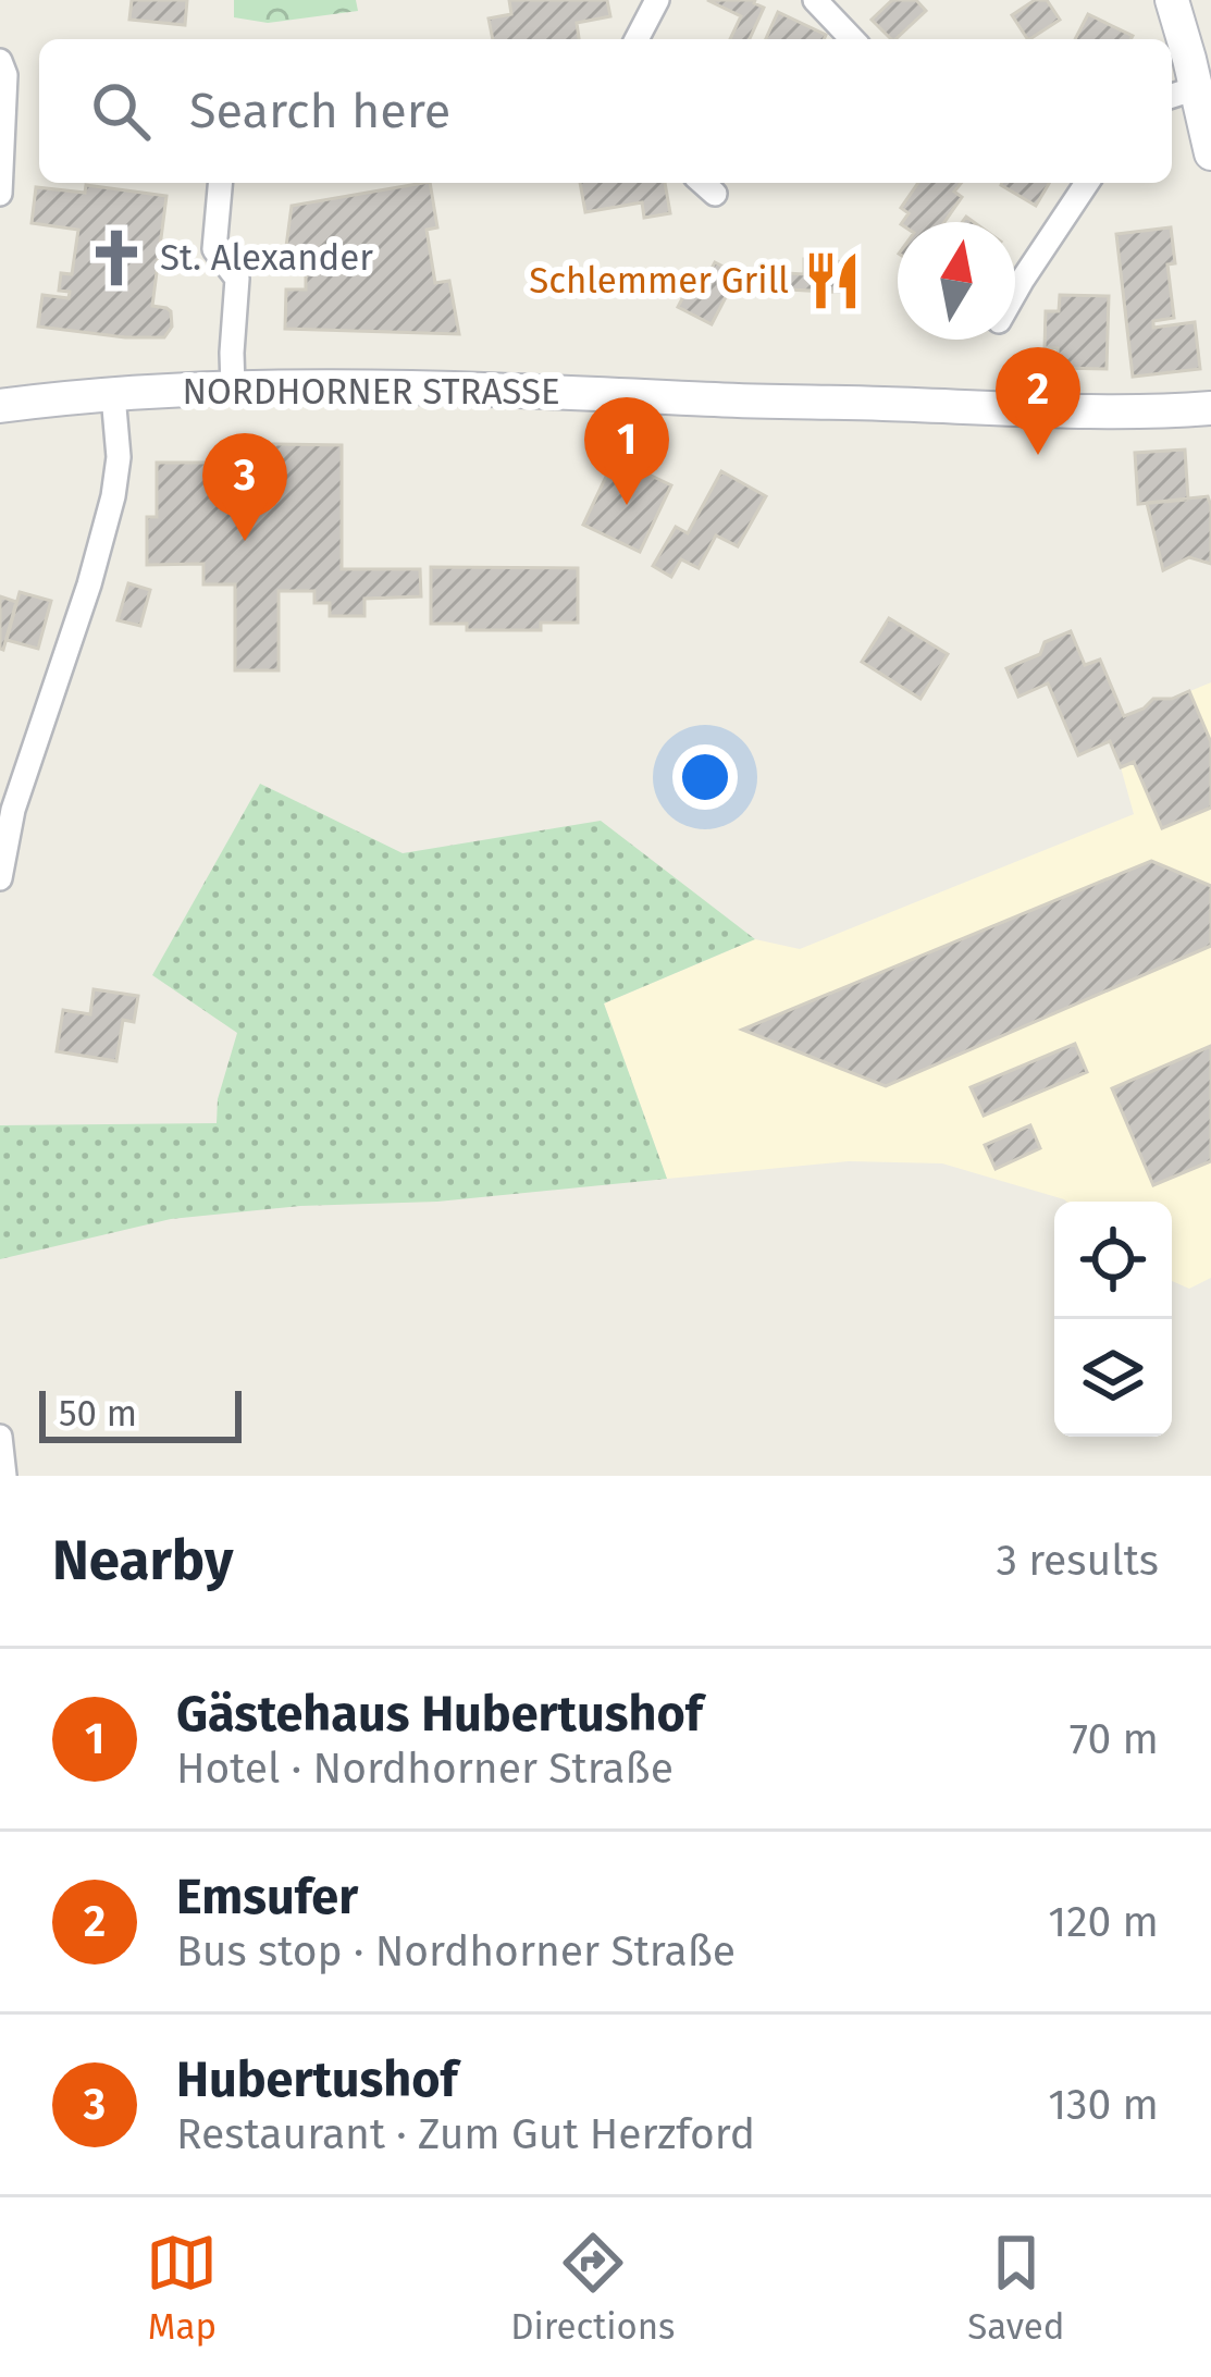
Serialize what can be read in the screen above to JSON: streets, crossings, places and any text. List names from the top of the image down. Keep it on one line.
{"streets":{"main road":["NORDHORNER STRASSE"]},"places":{"church":["St. Alexander"],"restaurant":["Schlemmer Grill"]},"scale_bar":"50 m","north":"top","page":{"search":"Search here","pins":["2","1","3"],"scale":"50 m","heading":["Nearby","3 results"],"list":[{"mark":"1","name":"Gästehaus Hubertushof","note":"Hotel · Nordhorner Straße","value":"70 m"},{"mark":"2","name":"Emsufer","note":"Bus stop · Nordhorner Straße","value":"120 m"},{"mark":"3","name":"Hubertushof","note":"Restaurant · Zum Gut Herzford","value":"130 m"}],"nav":["Map","Directions","Saved"]}}
